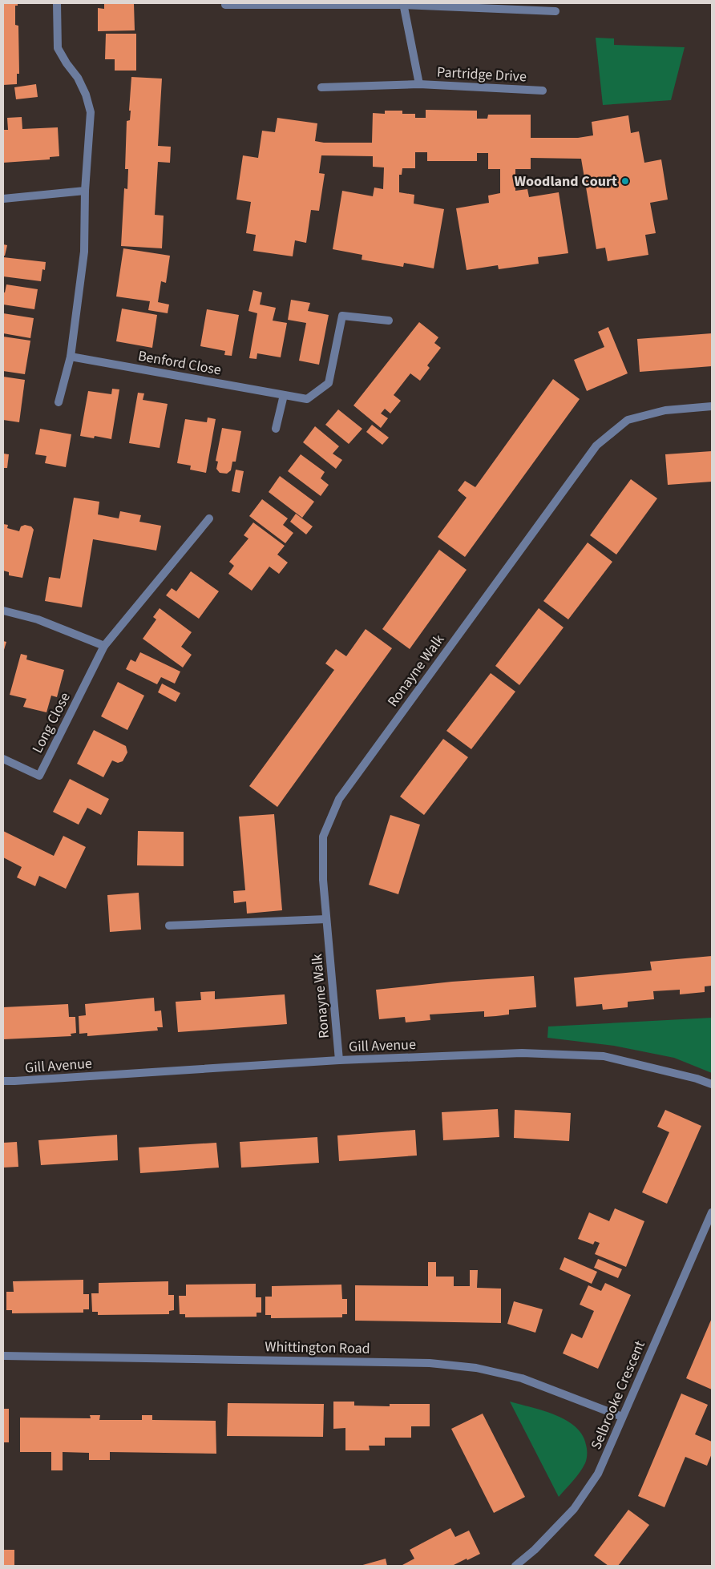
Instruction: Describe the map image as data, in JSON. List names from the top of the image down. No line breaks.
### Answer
{"streets":{"street":["Partridge Drive","Benford Close","Ronayne Walk","Long Close","Gill Avenue","Whittington Road","Selbrooke Crescent"]},"crossings":[["Ronayne Walk","Gill Avenue"],["Whittington Road","Selbrooke Crescent"]],"places":["Woodland Court"]}
